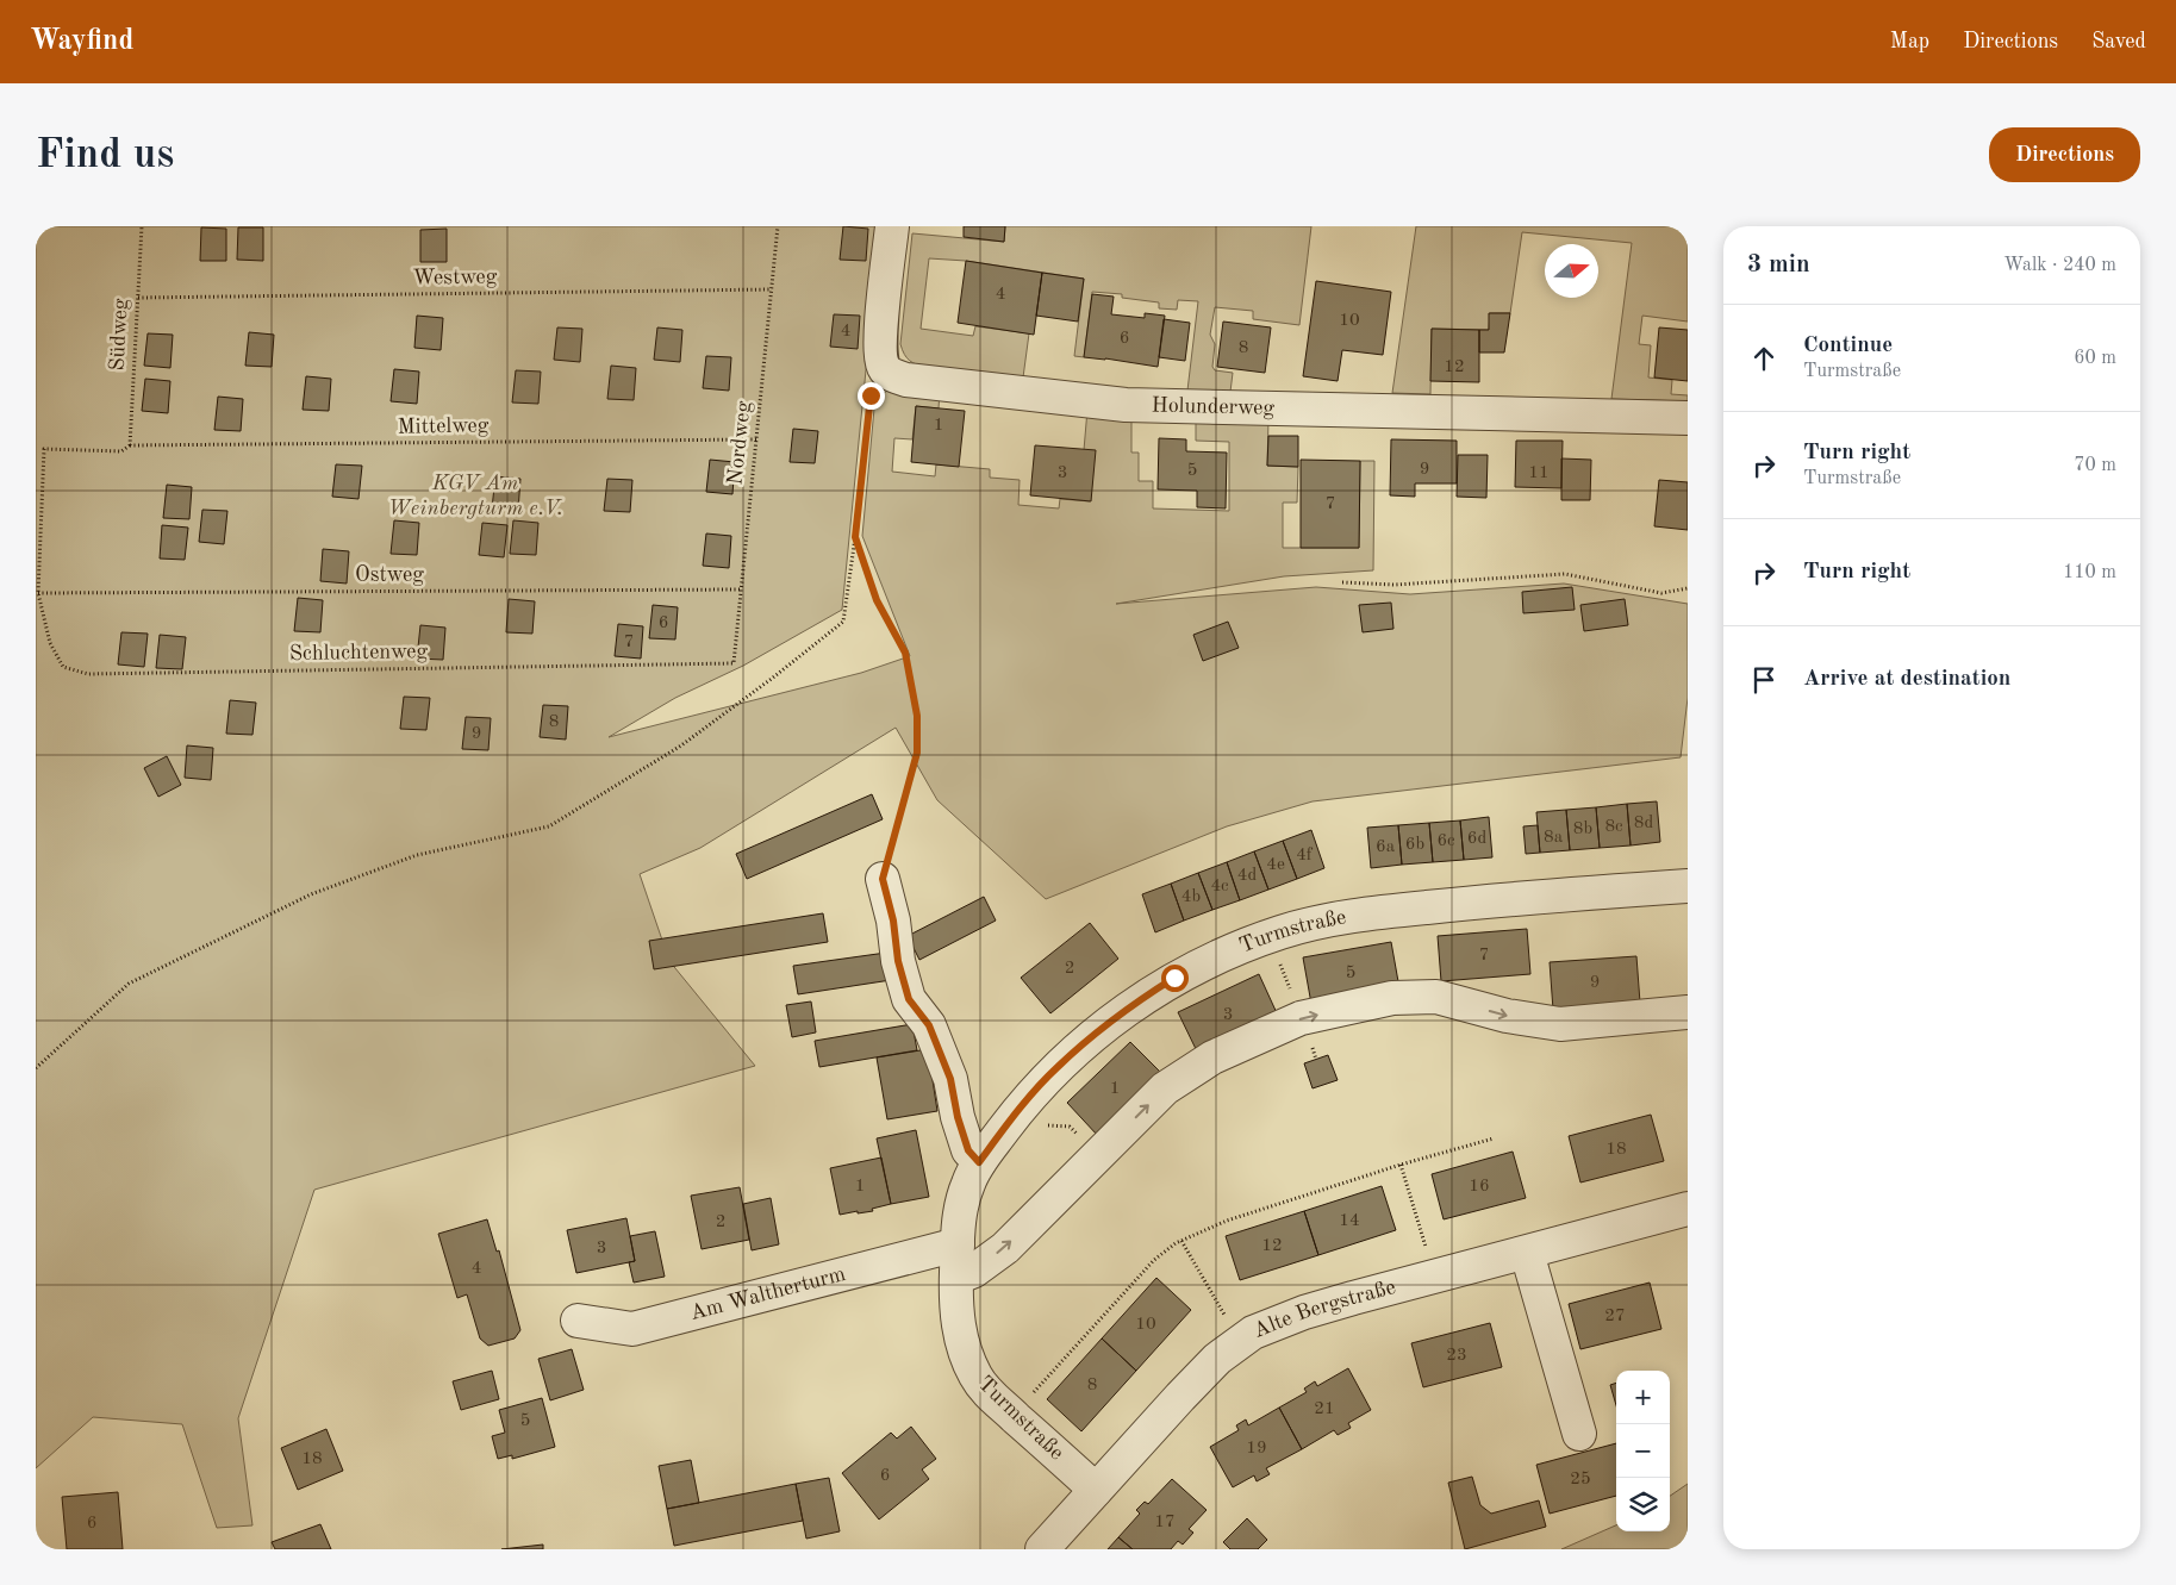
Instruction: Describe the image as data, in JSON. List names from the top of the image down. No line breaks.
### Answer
{"streets":{"street":["Holunderweg","Turmstraße","Am Waltherturm","Alte Bergstraße"],"path":["Westweg","Südweg","Mittelweg","Nordweg","Ostweg","Schluchtenweg"]},"crossings":[["Westweg","Südweg"],["Westweg","Nordweg"],["Südweg","Mittelweg"],["Mittelweg","Nordweg"],["Mittelweg","Ostweg"],["Mittelweg","Schluchtenweg"],["Nordweg","Ostweg"],["Nordweg","Schluchtenweg"],["Ostweg","Schluchtenweg"],["Turmstraße","Am Waltherturm"],["Turmstraße","Alte Bergstraße"]],"parks":["KGV Am Weinbergturm e.V."],"house_numbers":["4","10","4","6","8","12","1","9","5","3","11","7","6","7","8","9","8d","8c","8b","8a","6d","6c","6b","6a","4f","4e","4d","4c","4b","7","2","5","9","3","1","18","1","16","14","2","12","3","4","27","10","23","8","21","5","19","18","6","25","17","6"],"north":"right","page":{"header":"Wayfind","nav":["Map","Directions","Saved"],"buttons":"Directions","title":"Find us","heading":["3 min","Walk · 240 m"],"list":[["Continue","Turmstraße","60 m"],["Turn right","Turmstraße","70 m"],["Turn right","110 m"],"Arrive at destination"],"map_buttons":["+","−"]}}
